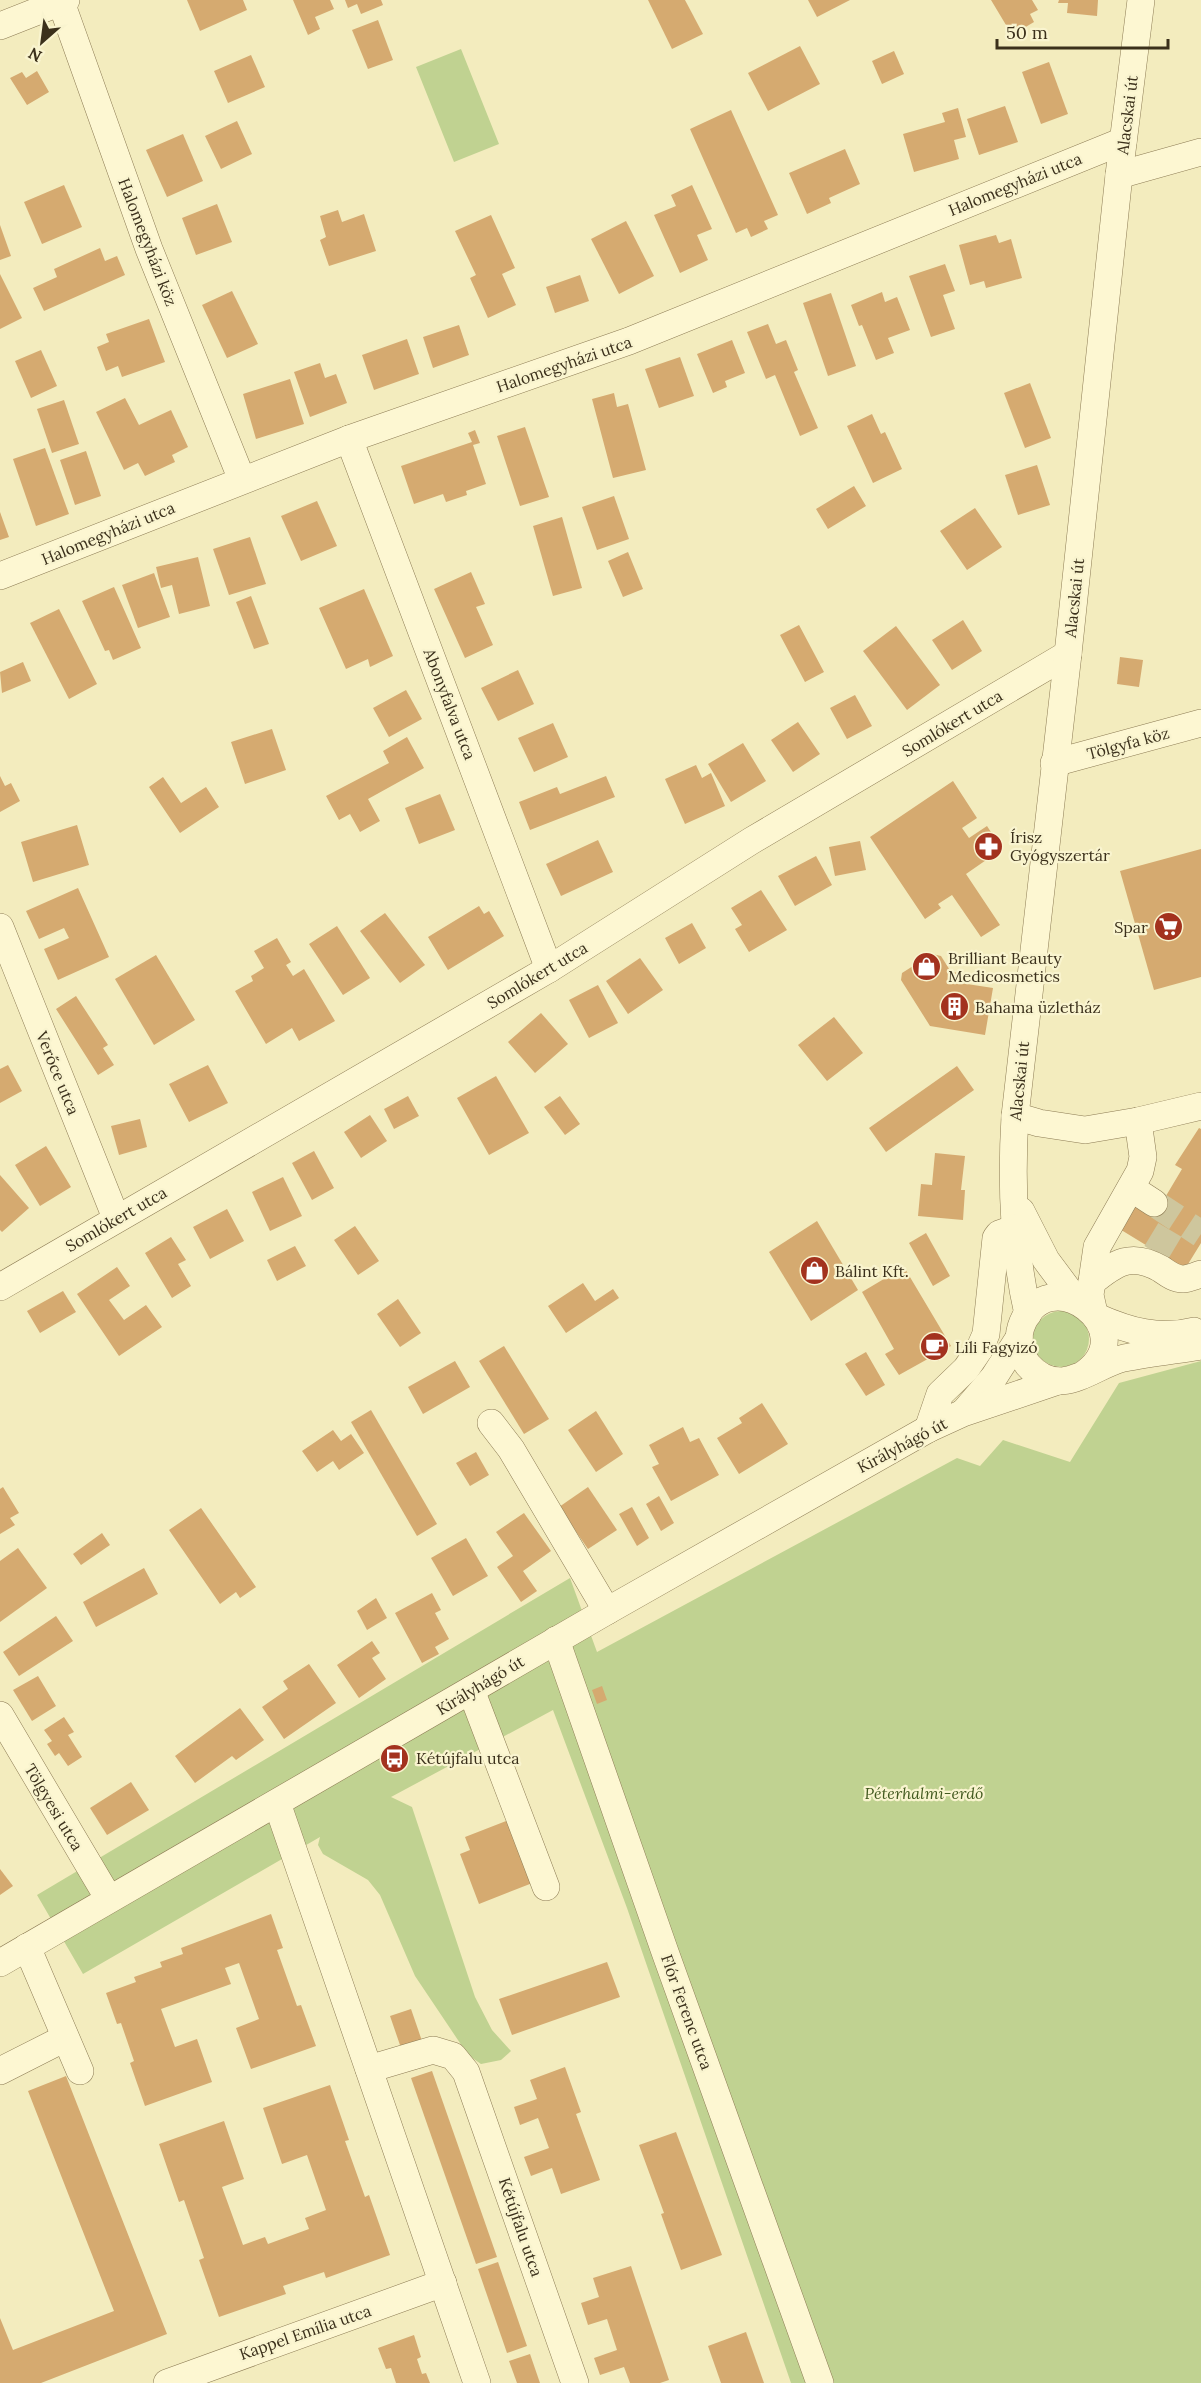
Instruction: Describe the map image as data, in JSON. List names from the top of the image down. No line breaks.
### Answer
{"streets":{"street":["Alacskai út","Halomegyházi utca","Halomegyházi köz","Abonyfalva utca","Somlókert utca","Tölgyfa köz","Verőce utca","Királyhágó út","Tölgyesi utca","Flór Ferenc utca","Kétújfalu utca","Kappel Emília utca"]},"crossings":[["Alacskai út","Halomegyházi utca"],["Alacskai út","Somlókert utca"],["Alacskai út","Tölgyfa köz"],["Alacskai út","Királyhágó út"],["Halomegyházi utca","Halomegyházi köz"],["Halomegyházi utca","Abonyfalva utca"],["Abonyfalva utca","Somlókert utca"],["Somlókert utca","Verőce utca"],["Királyhágó út","Tölgyesi utca"],["Királyhágó út","Flór Ferenc utca"]],"parks":["Péterhalmi-erdő"],"places":{"pharmacy":["Írisz Gyógyszertár"],"supermarket":["Spar"],"shop":["Brilliant Beauty Medicosmetics","Bálint Kft."],"building":["Bahama üzletház"],"cafe":["Lili Fagyizó"],"bus stop":["Kétújfalu utca"]},"scale_bar":"50 m","north":"bottom left"}
